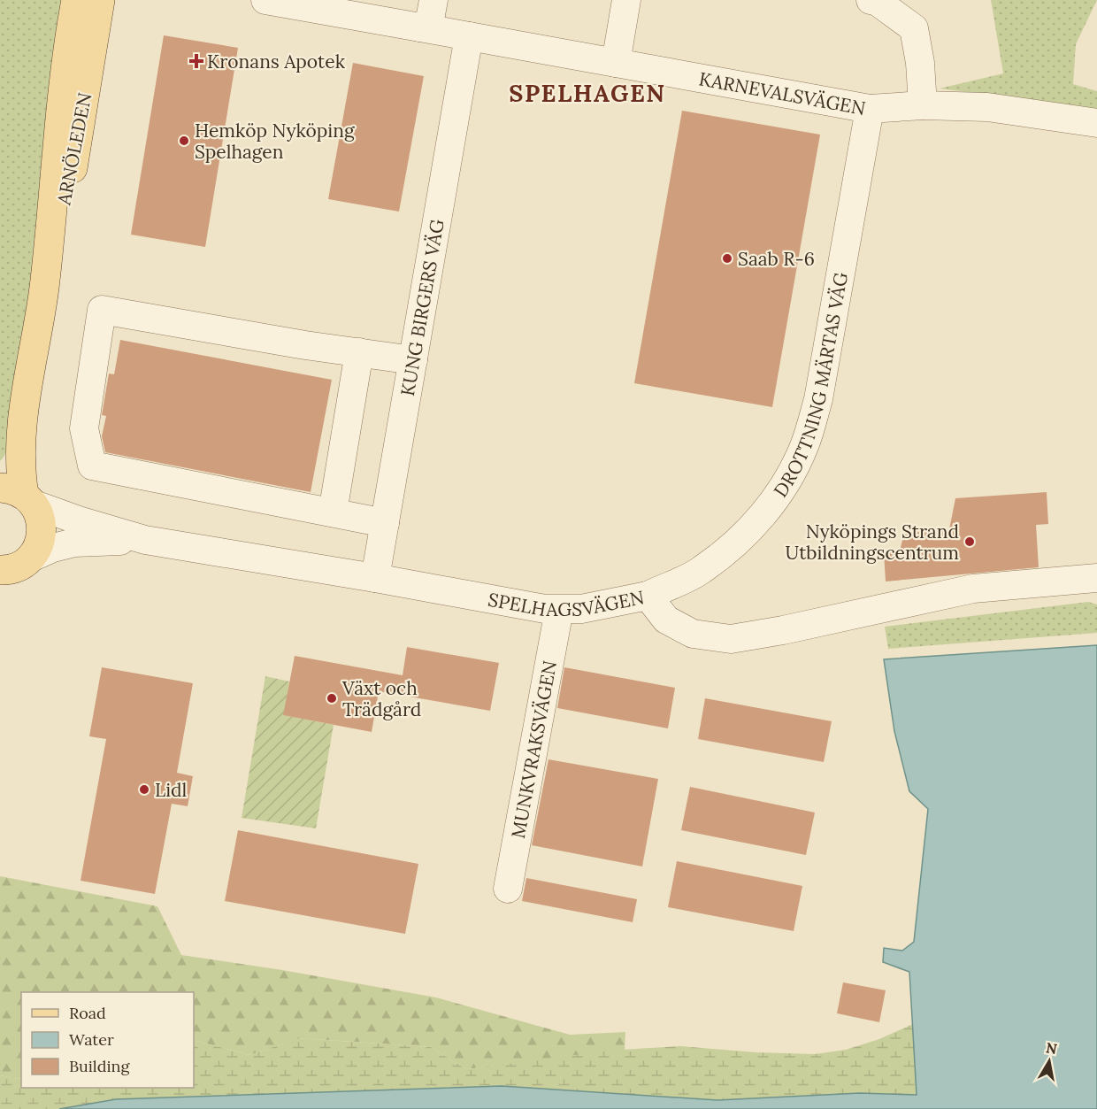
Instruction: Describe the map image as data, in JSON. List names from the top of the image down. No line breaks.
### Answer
{"streets":{"main road":["ARNÖLEDEN"],"street":["KARNEVALSVÄGEN","KUNG BIRGERS VÄG","DROTTNING MÄRTAS VÄG","SPELHAGSVÄGEN","MUNKVRAKSVÄGEN"]},"crossings":[["KARNEVALSVÄGEN","KUNG BIRGERS VÄG"],["KARNEVALSVÄGEN","DROTTNING MÄRTAS VÄG"],["ARNÖLEDEN","SPELHAGSVÄGEN"],["KUNG BIRGERS VÄG","SPELHAGSVÄGEN"],["DROTTNING MÄRTAS VÄG","SPELHAGSVÄGEN"],["SPELHAGSVÄGEN","MUNKVRAKSVÄGEN"]],"districts":["SPELHAGEN"],"places":{"health":["Kronans Apotek"],"other":["Hemköp Nyköping Spelhagen","Saab R-6","Nyköpings Strand Utbildningscentrum","Växt och Trädgård","Lidl"]},"legend":["Road","Water","Building"],"north":"top"}
